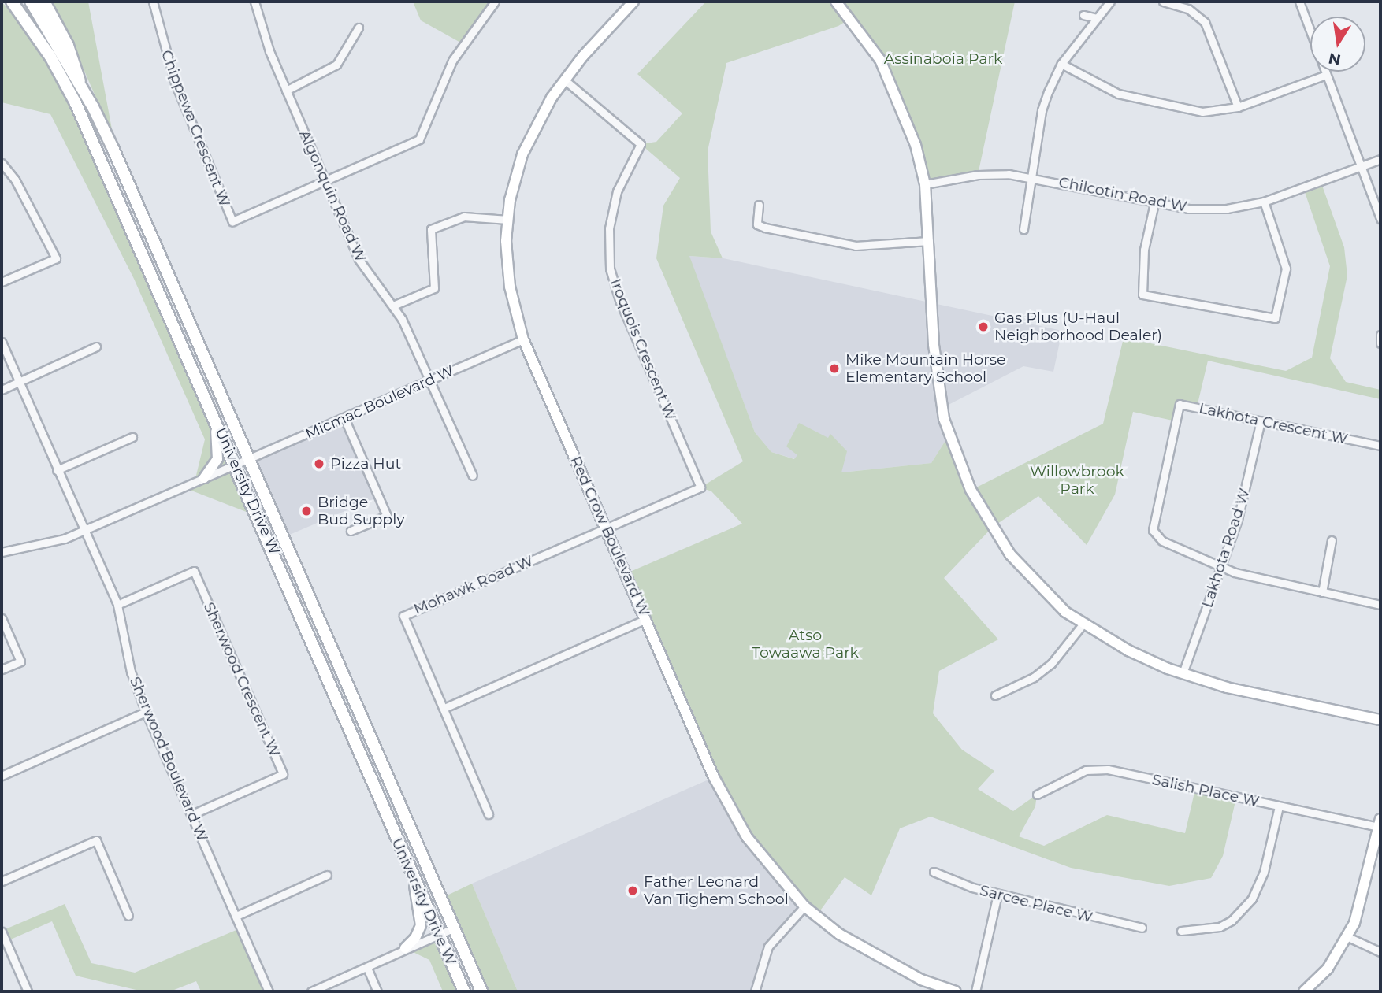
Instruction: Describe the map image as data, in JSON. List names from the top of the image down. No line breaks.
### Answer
{"streets":{"main road":["University Drive W"],"street":["Chippewa Crescent W","Chilcotin Road W","Algonquin Road W","Iroquois Crescent W","Micmac Boulevard W","Lakhota Crescent W","Red Crow Boulevard W","Lakhota Road W","Mohawk Road W","Sherwood Crescent W","Sherwood Boulevard W","Salish Place W","Sarcee Place W"]},"crossings":[["Chippewa Crescent W","Algonquin Road W"],["Algonquin Road W","Micmac Boulevard W"],["Iroquois Crescent W","Red Crow Boulevard W"],["Iroquois Crescent W","Mohawk Road W"],["Micmac Boulevard W","University Drive W"],["Micmac Boulevard W","Red Crow Boulevard W"],["Micmac Boulevard W","Sherwood Boulevard W"],["Lakhota Crescent W","Lakhota Road W"],["Red Crow Boulevard W","Mohawk Road W"],["Sherwood Crescent W","Sherwood Boulevard W"]],"parks":["Assinaboia Park","Willowbrook Park","Atso Towaawa Park"],"places":["Gas Plus (U-Haul Neighborhood Dealer)","Mike Mountain Horse Elementary School","Pizza Hut","Bridge Bud Supply","Father Leonard Van Tighem School"],"north":"bottom"}
